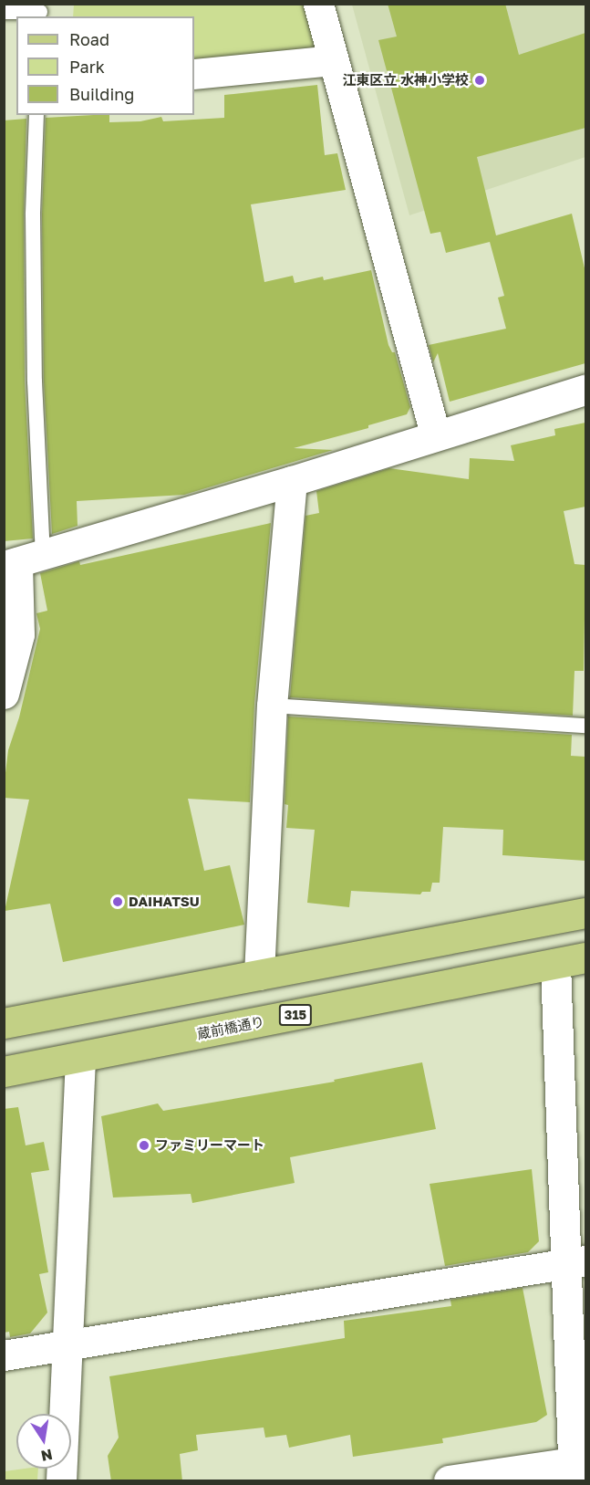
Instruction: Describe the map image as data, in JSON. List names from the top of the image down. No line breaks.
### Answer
{"streets":{"main road":["315","蔵前橋通り"]},"places":["江東区立 水神小学校","DAIHATSU","ファミリーマート"],"legend":["Road","Park","Building"],"north":"bottom"}
